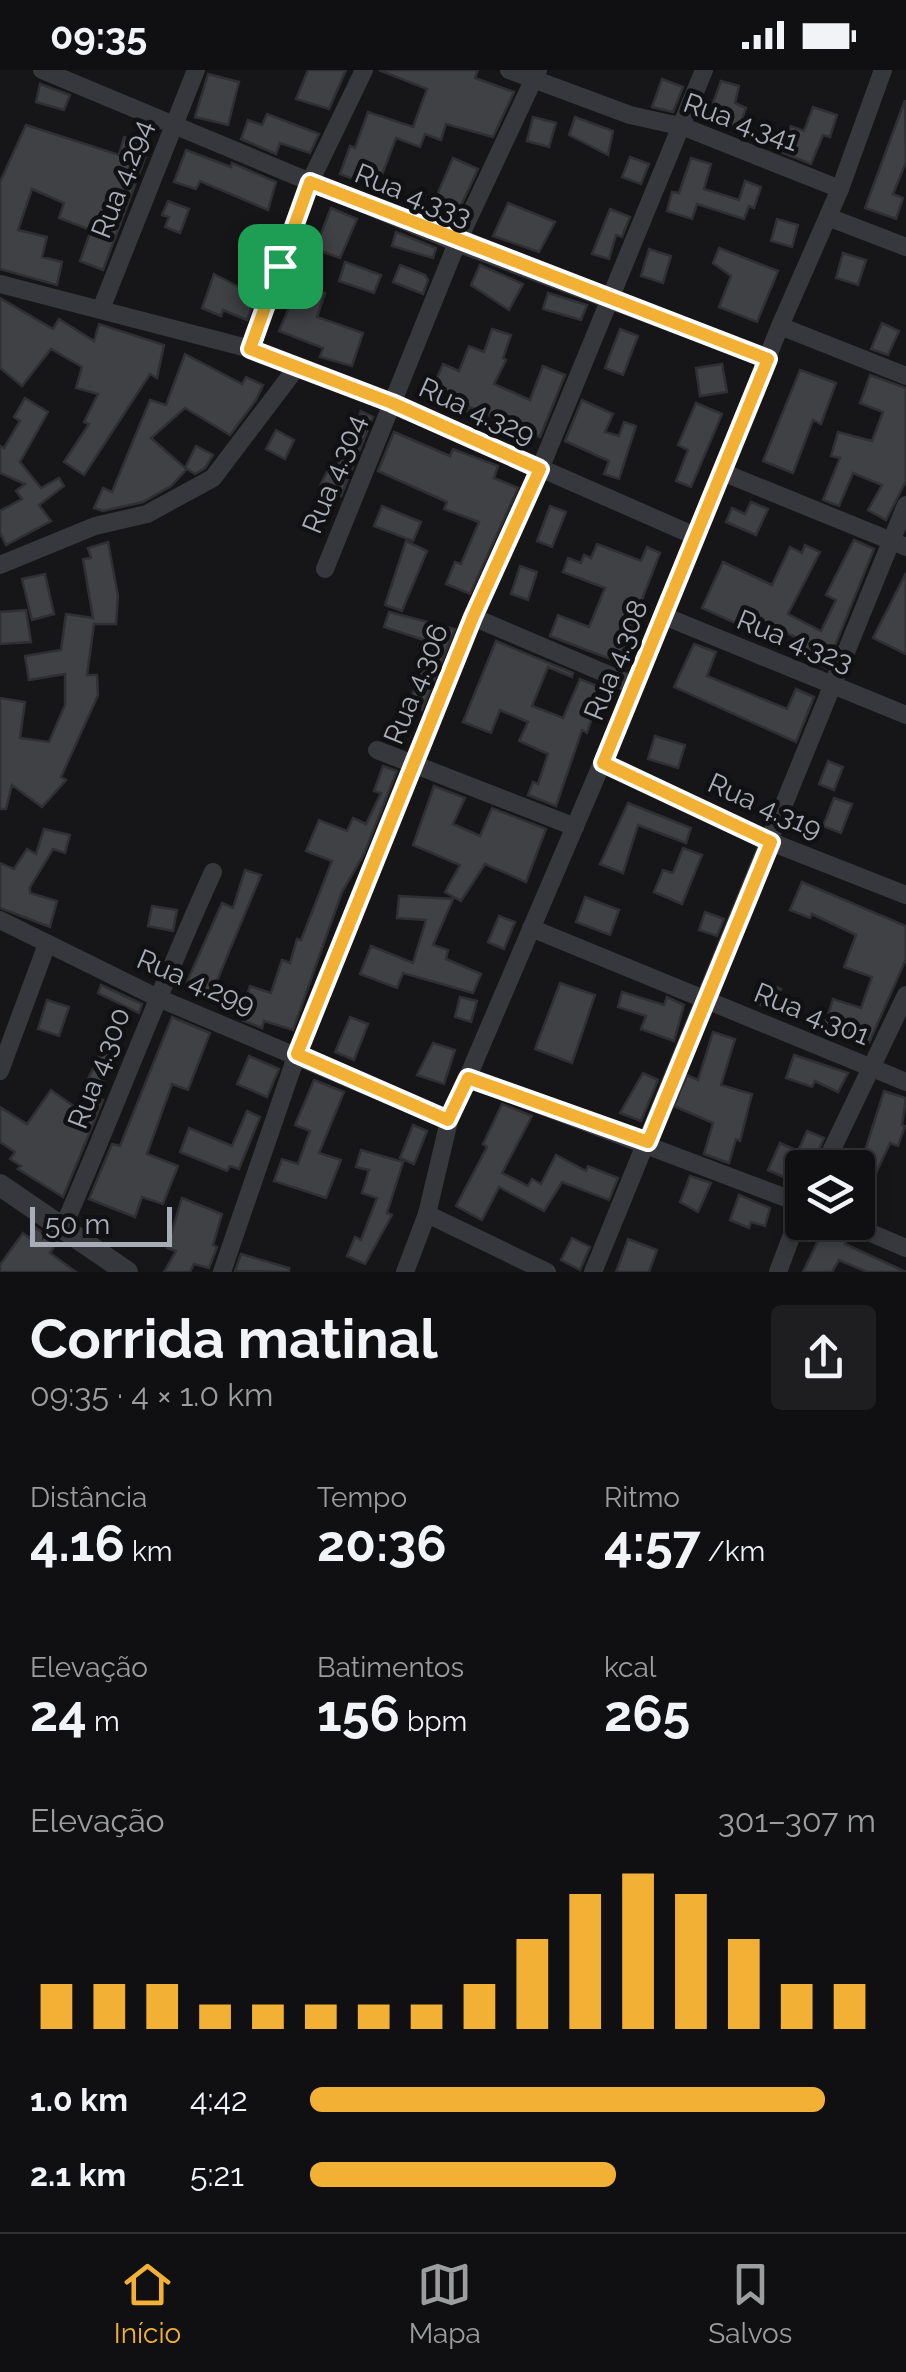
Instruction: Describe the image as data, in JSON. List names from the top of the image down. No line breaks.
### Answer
{"streets":{"street":["Rua 4.341","Rua 4.294","Rua 4.333","Rua 4.329","Rua 4.304","Rua 4.323","Rua 4.308","Rua 4.306","Rua 4.319","Rua 4.299","Rua 4.301","Rua 4.300"]},"crossings":[["Rua 4.341","Rua 4.304"],["Rua 4.341","Rua 4.308"],["Rua 4.341","Rua 4.306"],["Rua 4.294","Rua 4.333"],["Rua 4.294","Rua 4.329"],["Rua 4.333","Rua 4.304"],["Rua 4.333","Rua 4.308"],["Rua 4.333","Rua 4.306"],["Rua 4.329","Rua 4.304"],["Rua 4.329","Rua 4.308"],["Rua 4.329","Rua 4.306"],["Rua 4.323","Rua 4.308"],["Rua 4.308","Rua 4.319"],["Rua 4.308","Rua 4.299"],["Rua 4.308","Rua 4.301"],["Rua 4.306","Rua 4.299"],["Rua 4.299","Rua 4.300"]],"scale_bar":"50 m","page":{"status":"09:35","scale":"50 m","heading":["Corrida matinal","09:35 · 4 × 1.0 km"],"stats":[["Distância","4.16 km"],["Tempo","20:36"],["Ritmo","4:57 /km"],["Elevação","24 m"],["Batimentos","156 bpm"],["kcal","265"]],"chart":["Elevação","301–307 m"],"list":[{"name":"1.0 km","note":"4:42"},{"name":"2.1 km","note":"5:21"}],"tabs":["Início","Mapa","Salvos"]}}
